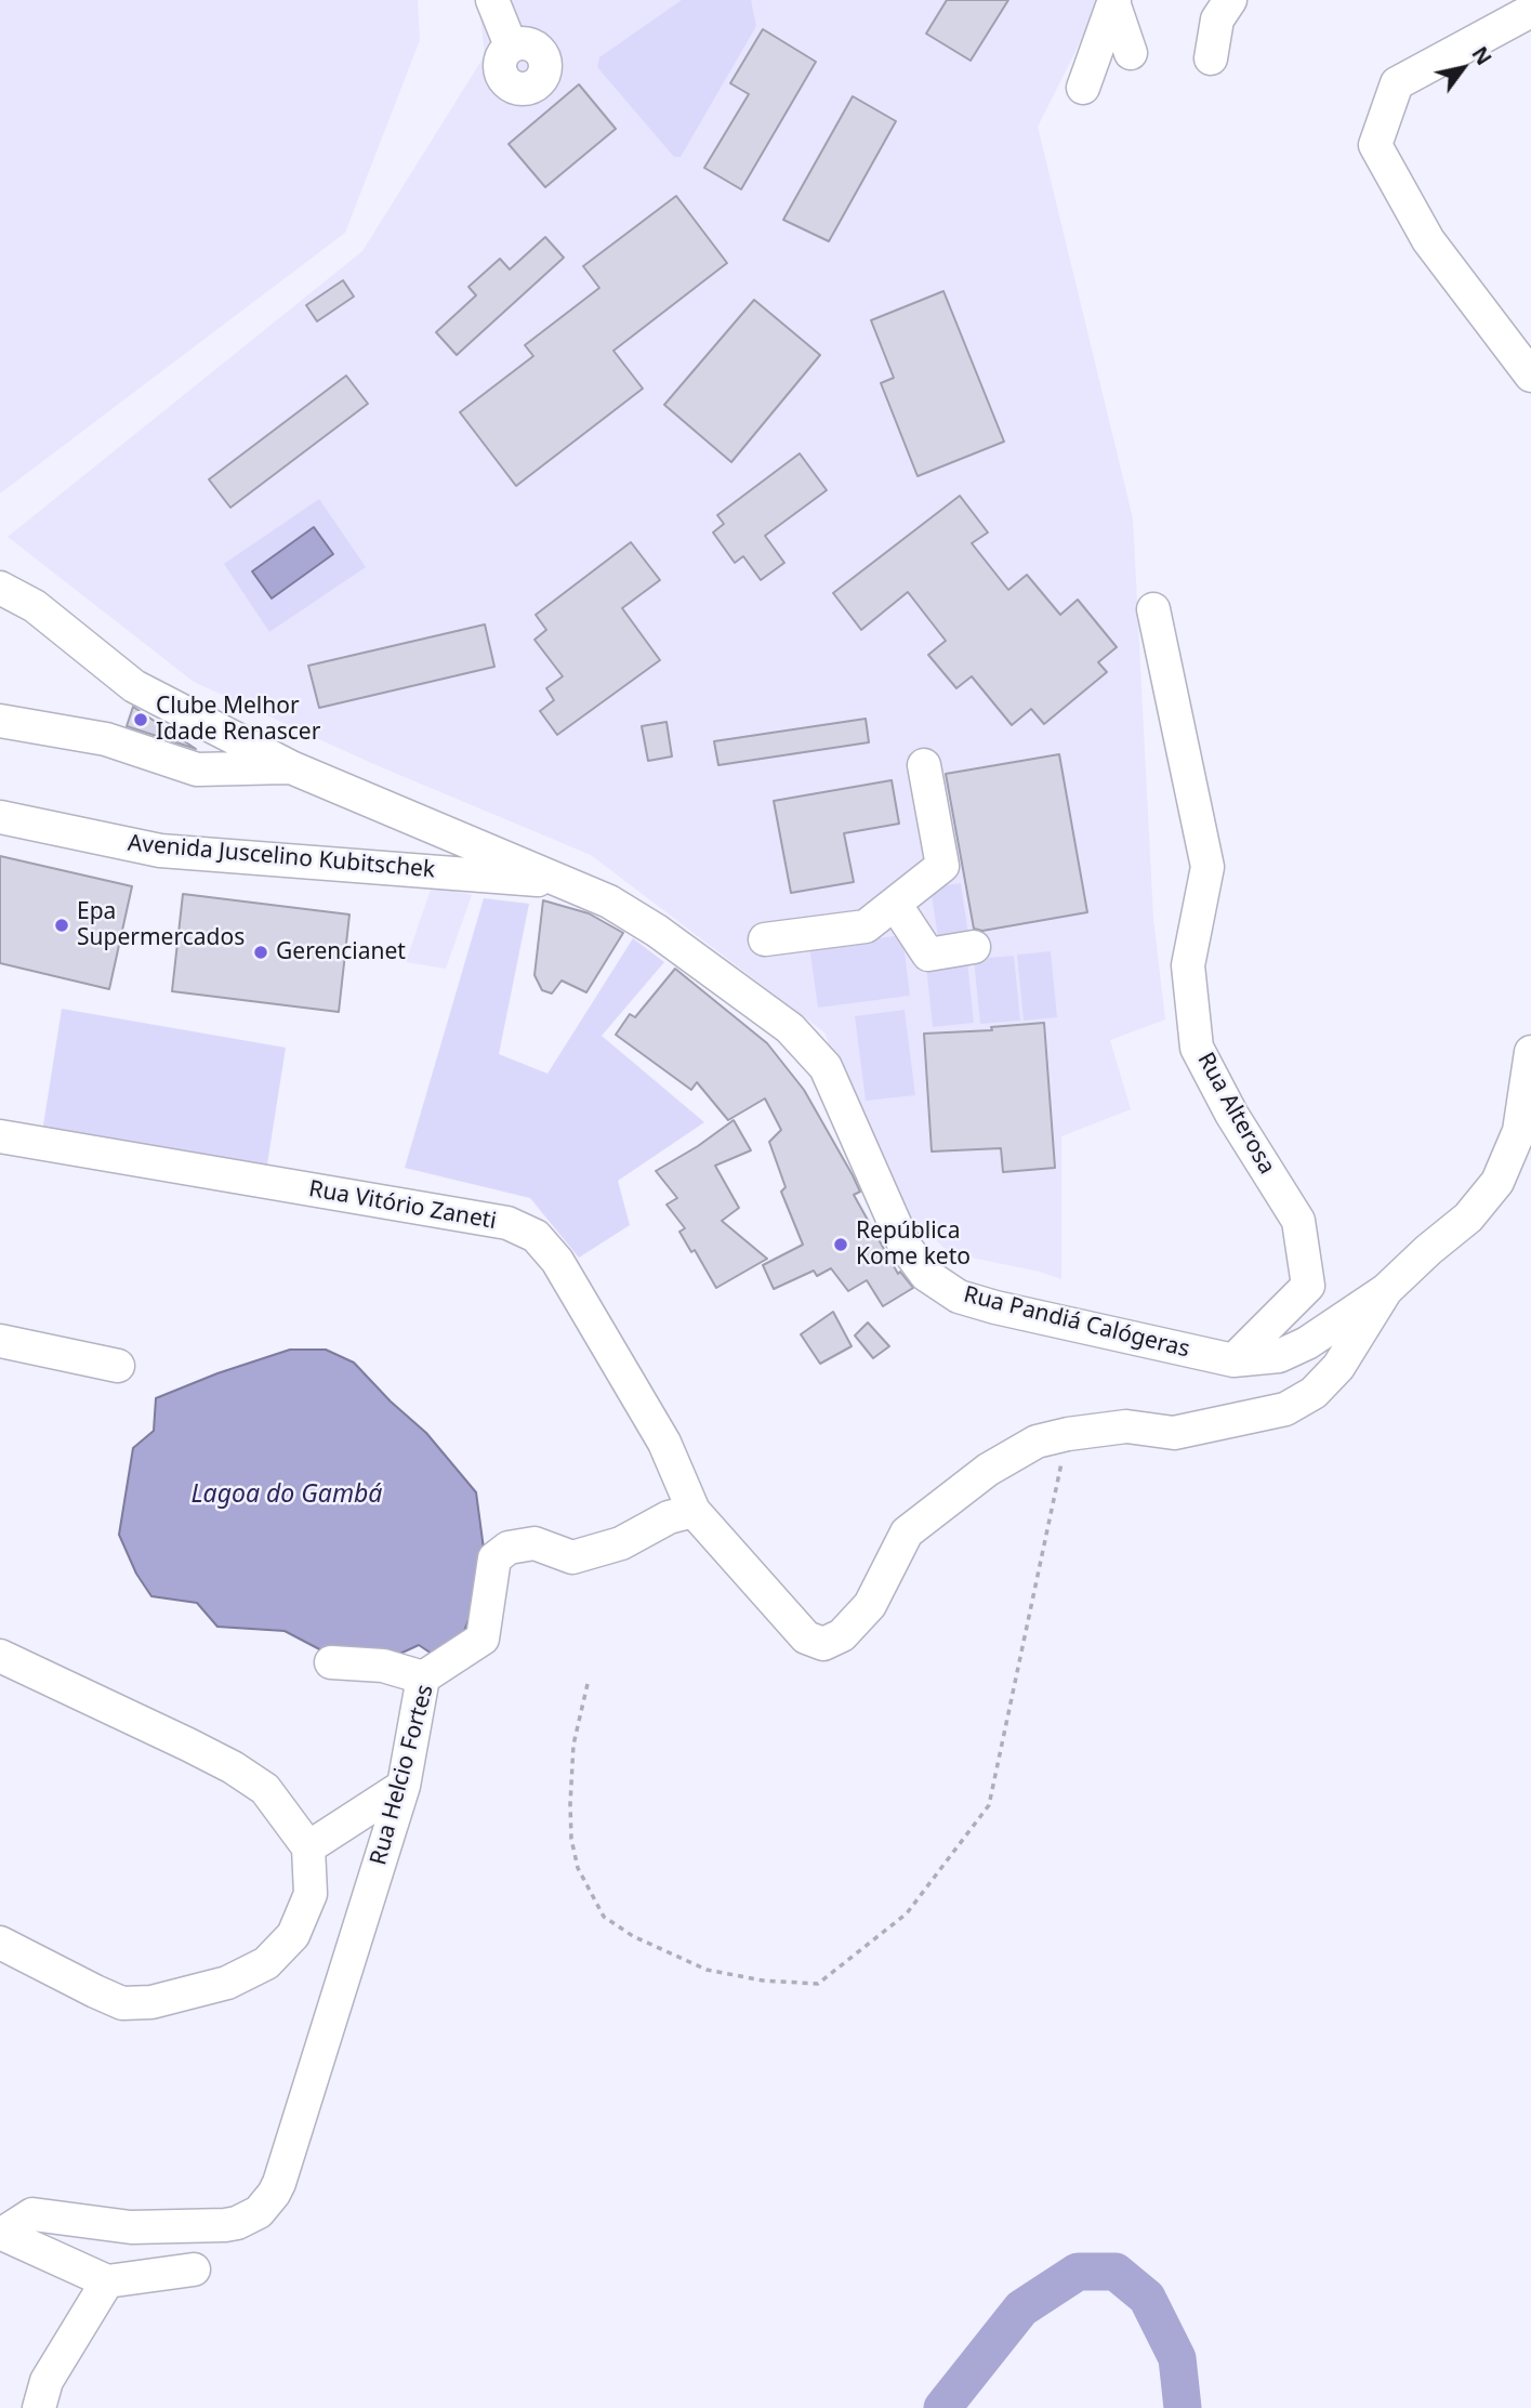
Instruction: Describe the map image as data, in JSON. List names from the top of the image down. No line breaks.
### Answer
{"streets":{"street":["Avenida Juscelino Kubitschek","Rua Alterosa","Rua Vitório Zaneti","Rua Pandiá Calógeras","Rua Helcio Fortes"]},"crossings":[["Avenida Juscelino Kubitschek","Rua Pandiá Calógeras"],["Rua Alterosa","Rua Pandiá Calógeras"],["Rua Vitório Zaneti","Rua Helcio Fortes"]],"water":["Lagoa do Gambá"],"places":["Clube Melhor Idade Renascer","Epa Supermercados","Gerencianet","República Kome keto"],"north":"top right"}
